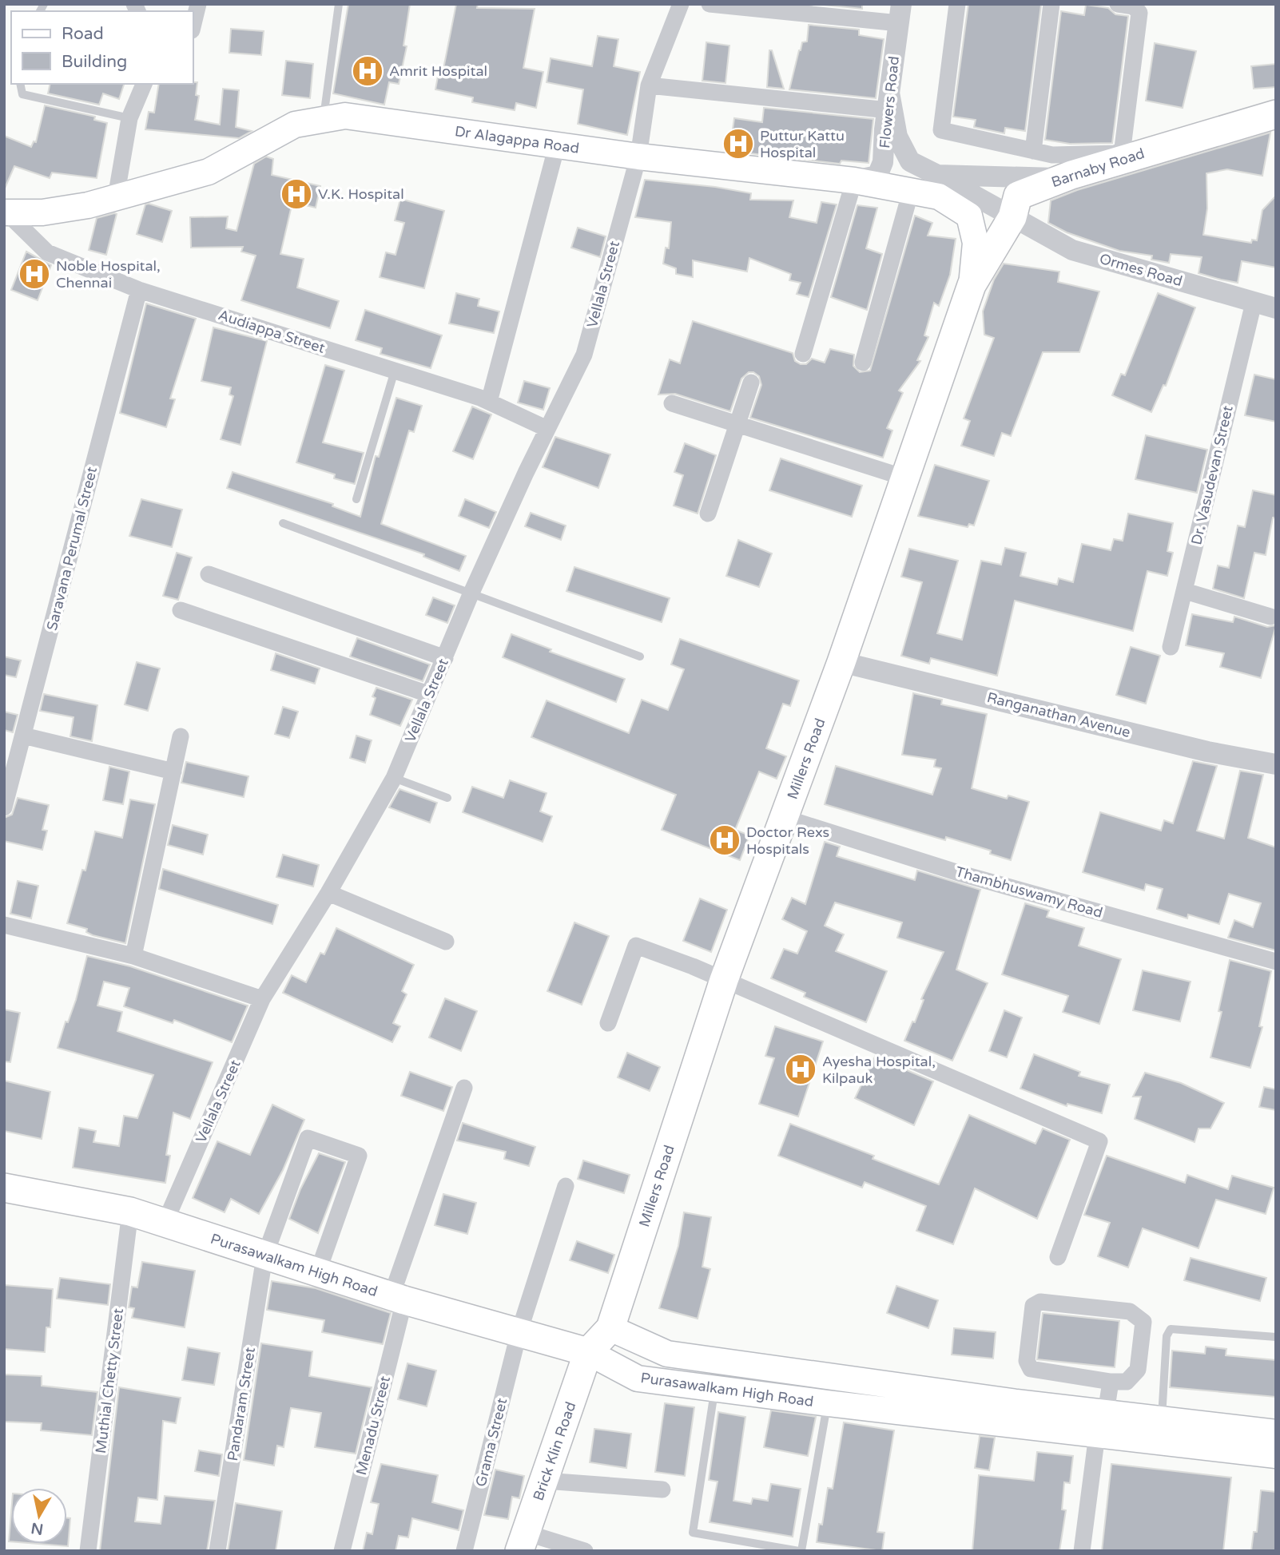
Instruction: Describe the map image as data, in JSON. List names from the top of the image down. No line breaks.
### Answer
{"streets":{"main road":["Dr Alagappa Road","Barnaby Road","Millers Road","Purasawalkam High Road","Brick Klin Road"],"street":["Flowers Road","Ormes Road","Vellala Street","Audiappa Street","Dr. Vasudevan Street","Saravana Perumal Street","Ranganathan Avenue","Thambhuswamy Road","Muthial Chetty Street","Pandaram Street","Menadu Street","Grama Street"]},"crossings":[["Flowers Road","Dr Alagappa Road"],["Flowers Road","Ormes Road"],["Dr Alagappa Road","Barnaby Road"],["Dr Alagappa Road","Vellala Street"],["Dr Alagappa Road","Audiappa Street"],["Dr Alagappa Road","Millers Road"],["Barnaby Road","Ormes Road"],["Barnaby Road","Millers Road"],["Ormes Road","Dr. Vasudevan Street"],["Vellala Street","Audiappa Street"],["Vellala Street","Purasawalkam High Road"],["Audiappa Street","Saravana Perumal Street"],["Ranganathan Avenue","Millers Road"],["Millers Road","Thambhuswamy Road"],["Millers Road","Purasawalkam High Road"],["Millers Road","Brick Klin Road"],["Purasawalkam High Road","Muthial Chetty Street"],["Purasawalkam High Road","Pandaram Street"],["Purasawalkam High Road","Menadu Street"],["Purasawalkam High Road","Grama Street"],["Purasawalkam High Road","Brick Klin Road"]],"places":{"hospital":["Amrit Hospital","Puttur Kattu Hospital","V.K. Hospital","Noble Hospital, Chennai","Doctor Rexs Hospitals","Ayesha Hospital, Kilpauk"]},"legend":["Road","Building"],"north":"bottom"}
